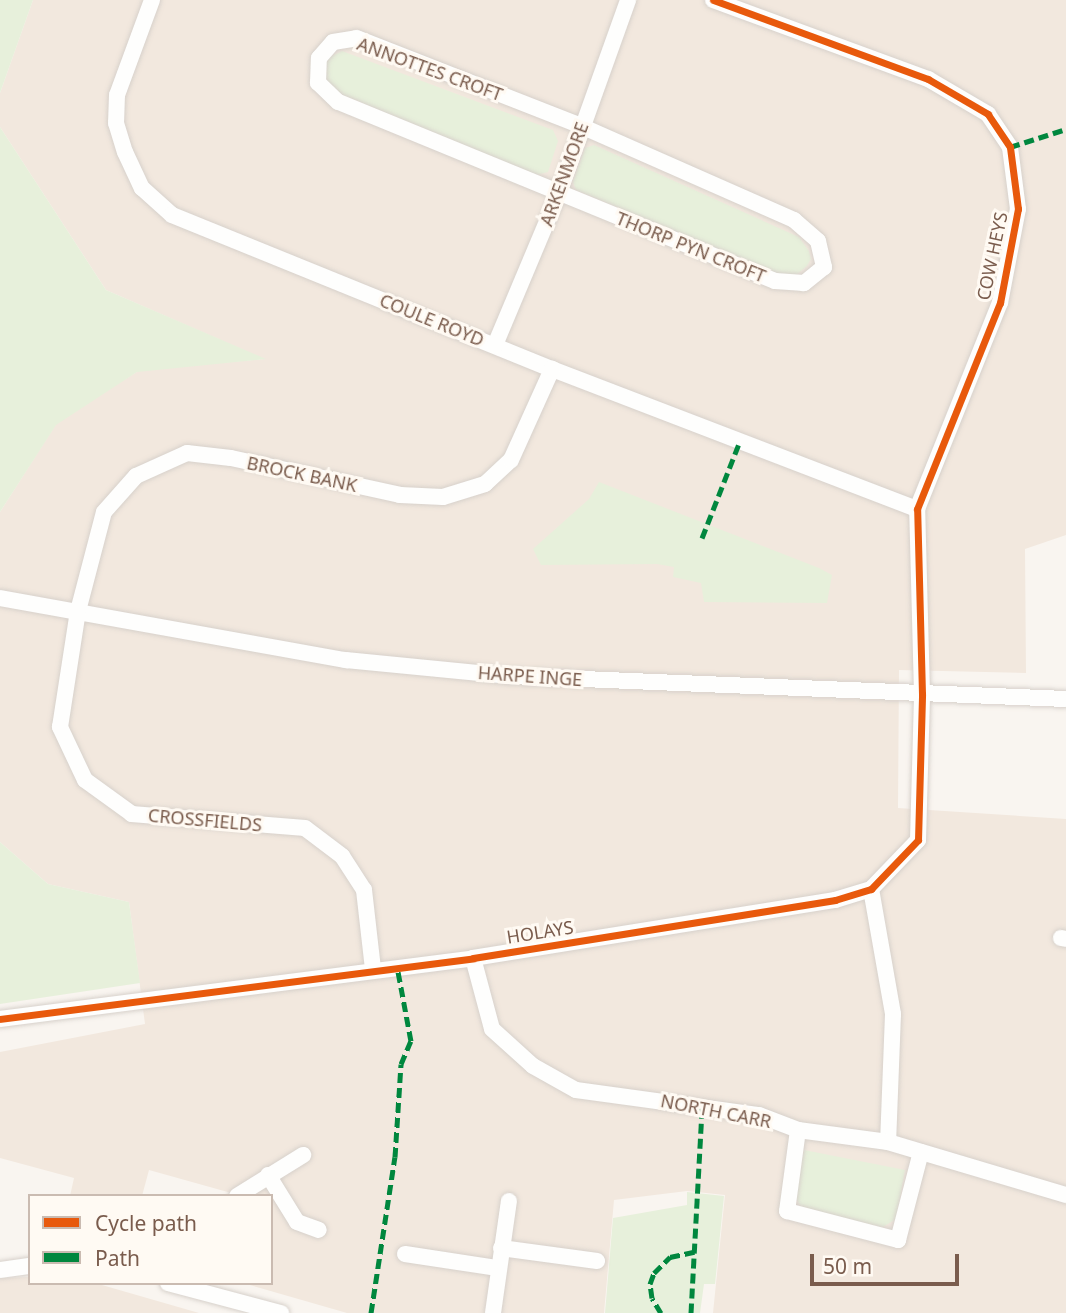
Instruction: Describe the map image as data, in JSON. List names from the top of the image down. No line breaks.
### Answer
{"streets":{"street":["ANNOTTES CROFT","ARKENMORE","THORP PYN CROFT","COW HEYS","COULE ROYD","BROCK BANK","HARPE INGE","CROSSFIELDS","HOLAYS","NORTH CARR"]},"crossings":[["ANNOTTES CROFT","ARKENMORE"],["ANNOTTES CROFT","THORP PYN CROFT"],["ARKENMORE","THORP PYN CROFT"],["ARKENMORE","COULE ROYD"],["COW HEYS","COULE ROYD"],["COW HEYS","HARPE INGE"],["COW HEYS","HOLAYS"],["COULE ROYD","BROCK BANK"],["BROCK BANK","HARPE INGE"],["BROCK BANK","CROSSFIELDS"],["HARPE INGE","CROSSFIELDS"],["HARPE INGE","HOLAYS"],["CROSSFIELDS","HOLAYS"],["HOLAYS","NORTH CARR"]],"legend":["Cycle path","Path"],"scale_bar":"50 m"}
